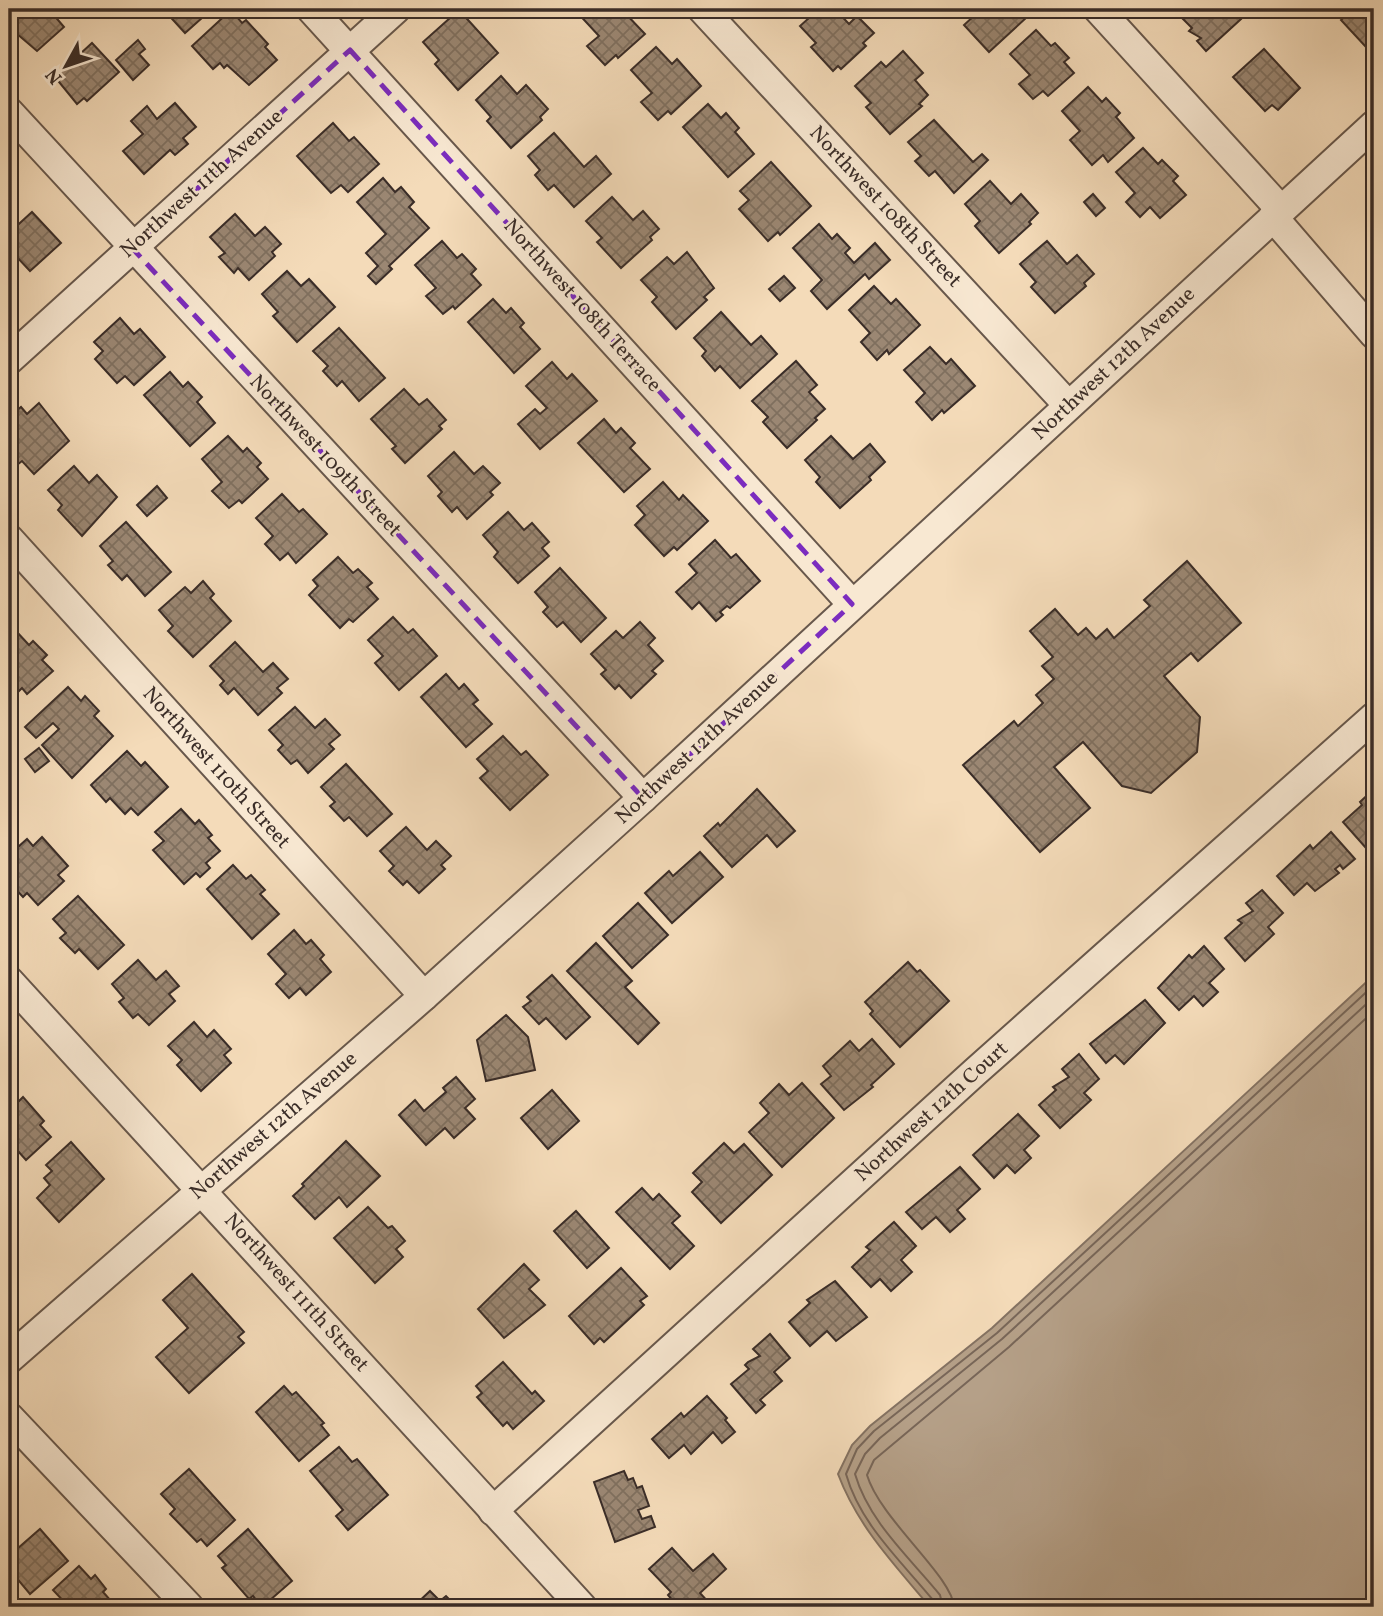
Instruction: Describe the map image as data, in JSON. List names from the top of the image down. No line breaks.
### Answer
{"streets":{"street":["Northwest 11th Avenue","Northwest 108th Street","Northwest 108th Terrace","Northwest 12th Avenue","Northwest 109th Street","Northwest 110th Street","Northwest 12th Court","Northwest 111th Street"]},"crossings":[["Northwest 11th Avenue","Northwest 108th Terrace"],["Northwest 11th Avenue","Northwest 109th Street"],["Northwest 108th Street","Northwest 12th Avenue"],["Northwest 108th Terrace","Northwest 12th Avenue"],["Northwest 12th Avenue","Northwest 109th Street"],["Northwest 12th Avenue","Northwest 110th Street"],["Northwest 12th Avenue","Northwest 111th Street"],["Northwest 12th Court","Northwest 111th Street"]],"north":"bottom left"}
